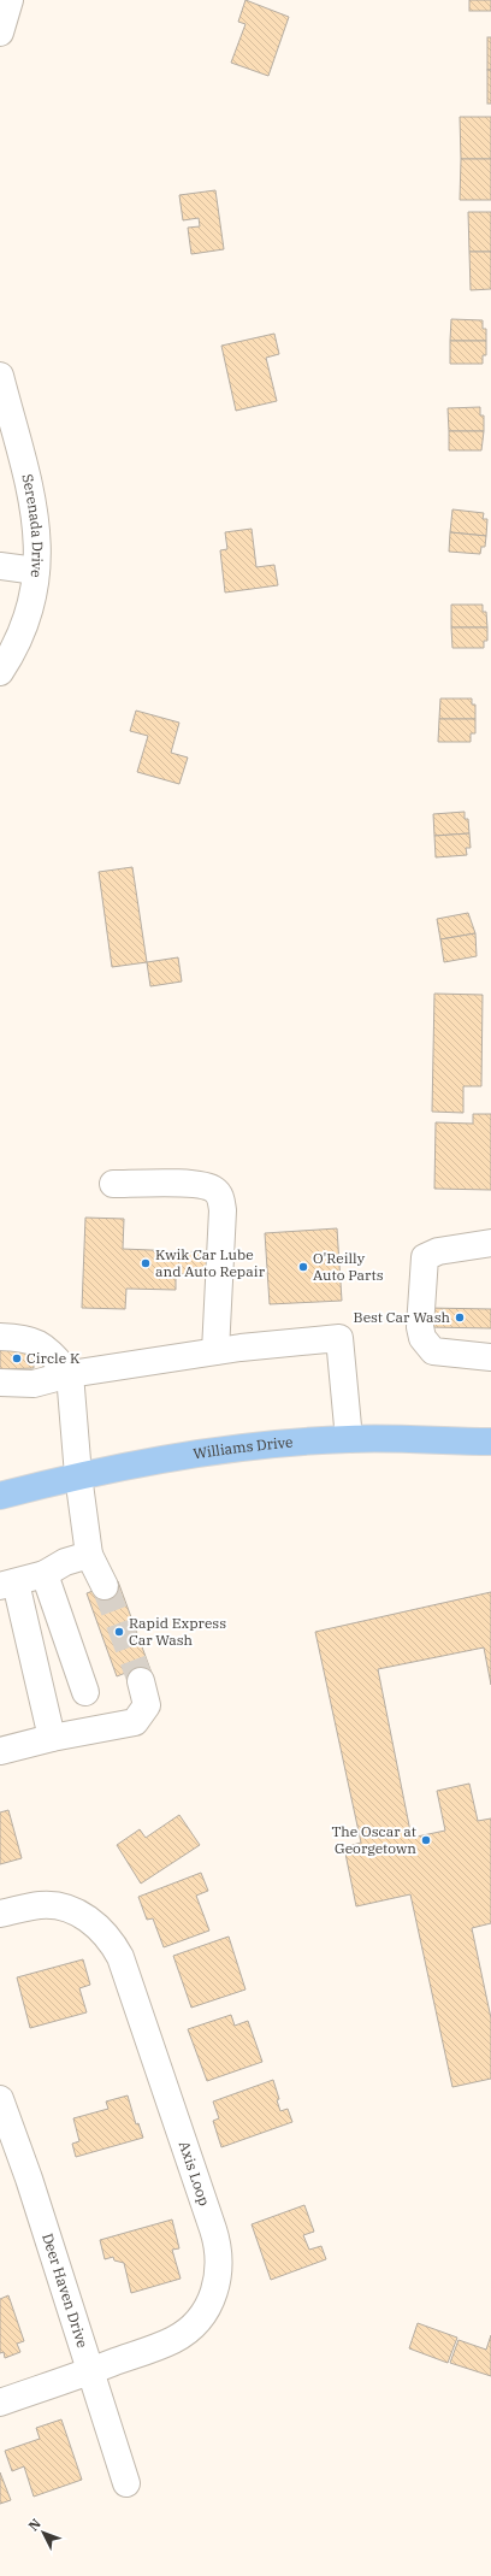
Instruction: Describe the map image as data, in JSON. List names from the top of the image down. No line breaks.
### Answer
{"streets":{"main road":["Williams Drive"],"street":["Serenada Drive","Axis Loop","Deer Haven Drive"]},"crossings":[["Axis Loop","Deer Haven Drive"]],"places":["Kwik Car Lube and Auto Repair","O'Reilly Auto Parts","Best Car Wash","Circle K","Rapid Express Car Wash","The Oscar at Georgetown"],"north":"top left"}
